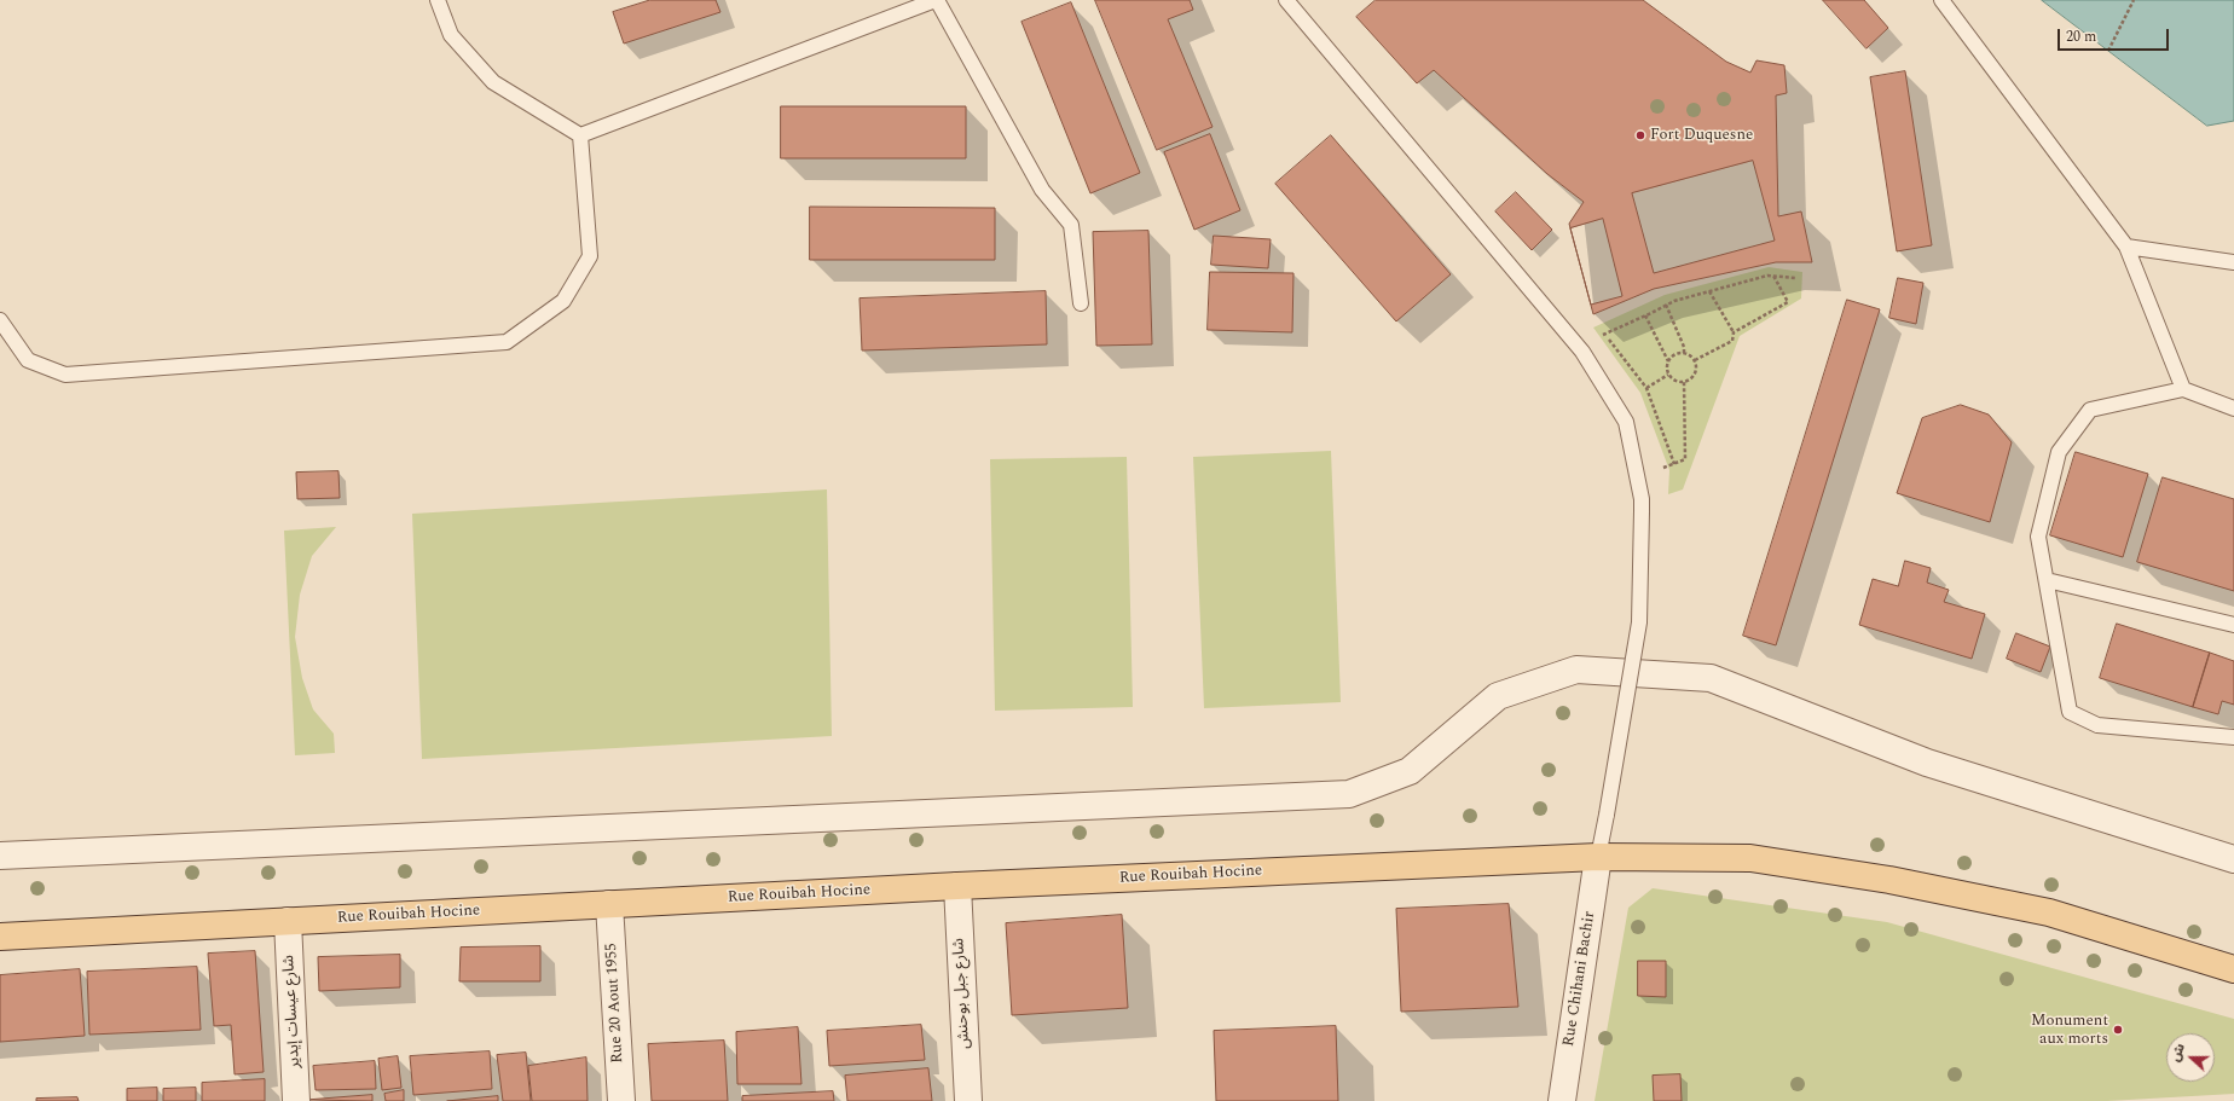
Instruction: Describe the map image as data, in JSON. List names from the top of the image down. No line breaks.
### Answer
{"streets":{"main road":["Rue Rouibah Hocine"],"street":["Rue Chihani Bachir","شارع جبل بوحنش","Rue 20 Aout 1955","شارع عيسات إيدير"]},"crossings":[["Rue Rouibah Hocine","Rue Chihani Bachir"],["Rue Rouibah Hocine","شارع جبل بوحنش"],["Rue Rouibah Hocine","Rue 20 Aout 1955"],["Rue Rouibah Hocine","شارع عيسات إيدير"]],"places":["Fort Duquesne","Monument aux morts"],"scale_bar":"20 m","north":"left"}
